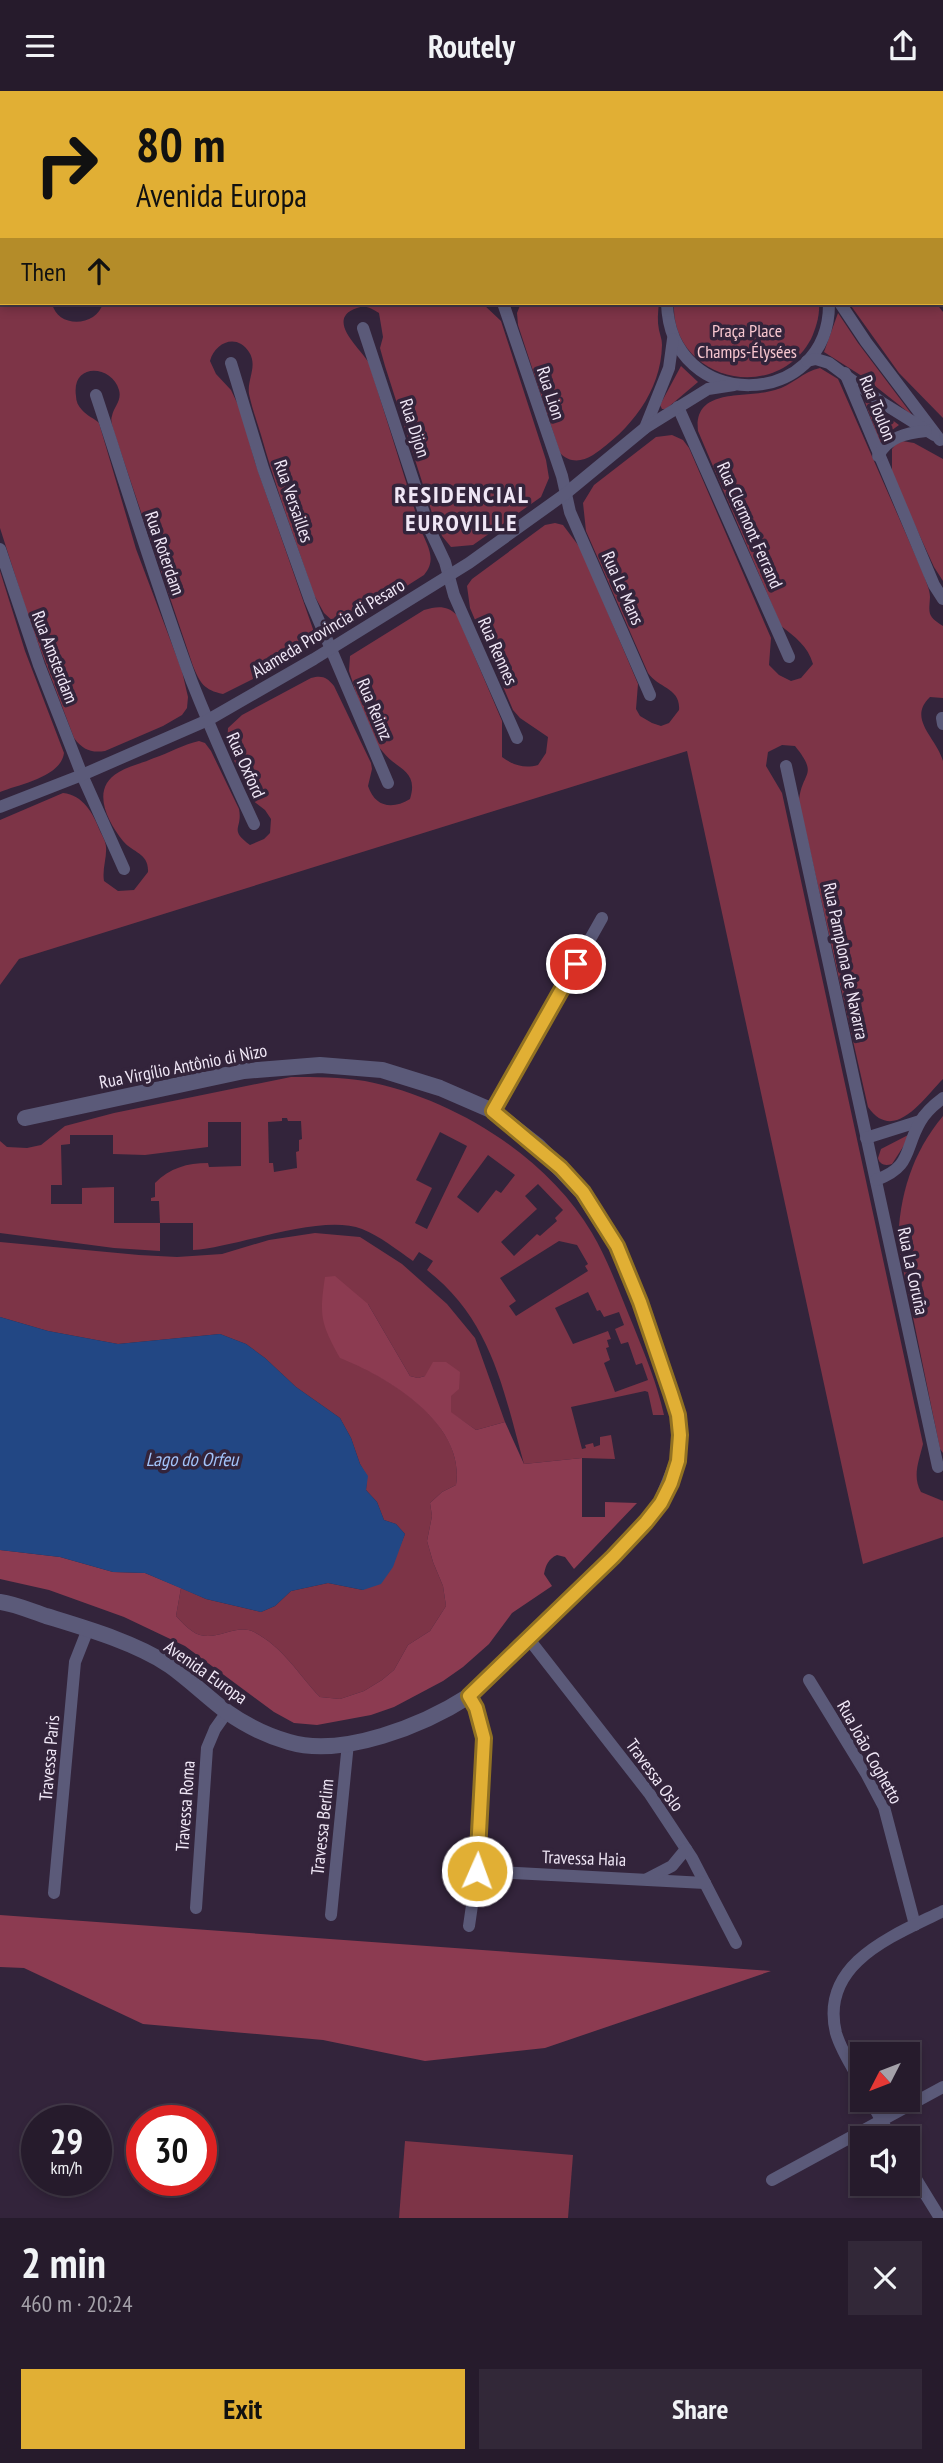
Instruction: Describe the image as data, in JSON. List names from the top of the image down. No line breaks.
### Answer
{"streets":{"street":["Rua Lion","Rua Toulon","Rua Dijon","Rua Versailles","Rua Clermont Ferrand","Rua Roterdam","Rua Le Mans","Alameda Provincia di Pesaro","Rua Rennes","Rua Amsterdam","Rua Reimz","Rua Oxford","Rua Pamplona de Navarra","Rua Virgílio Antônio di Nizo","Rua La Coruña","Avenida Europa","Rua João Coghetto","Travessa Paris","Travessa Oslo","Travessa Roma","Travessa Berlim","Travessa Haia"]},"crossings":[["Rua Lion","Rua Le Mans"],["Rua Lion","Alameda Provincia di Pesaro"],["Rua Dijon","Alameda Provincia di Pesaro"],["Rua Dijon","Rua Rennes"],["Rua Versailles","Alameda Provincia di Pesaro"],["Rua Versailles","Rua Reimz"],["Rua Clermont Ferrand","Alameda Provincia di Pesaro"],["Rua Roterdam","Alameda Provincia di Pesaro"],["Rua Roterdam","Rua Oxford"],["Rua Le Mans","Alameda Provincia di Pesaro"],["Alameda Provincia di Pesaro","Rua Rennes"],["Alameda Provincia di Pesaro","Rua Amsterdam"],["Alameda Provincia di Pesaro","Rua Reimz"],["Alameda Provincia di Pesaro","Rua Oxford"],["Rua Pamplona de Navarra","Rua La Coruña"],["Rua Virgílio Antônio di Nizo","Avenida Europa"],["Rua Virgílio Antônio di Nizo","Travessa Oslo"],["Avenida Europa","Travessa Paris"],["Avenida Europa","Travessa Oslo"],["Avenida Europa","Travessa Roma"],["Avenida Europa","Travessa Berlim"],["Travessa Oslo","Travessa Haia"]],"districts":["RESIDENCIAL EUROVILLE"],"water":["Lago do Orfeu"],"parks":["Praça Place Champs-Élysées"],"north":"bottom left","page":{"header":"Routely","turn":["80 m","Avenida Europa"],"then":"Then","speed":"29 km/h","limit":"30","heading":["2 min","460 m · 20:24"],"buttons":["Exit","Share"]}}
